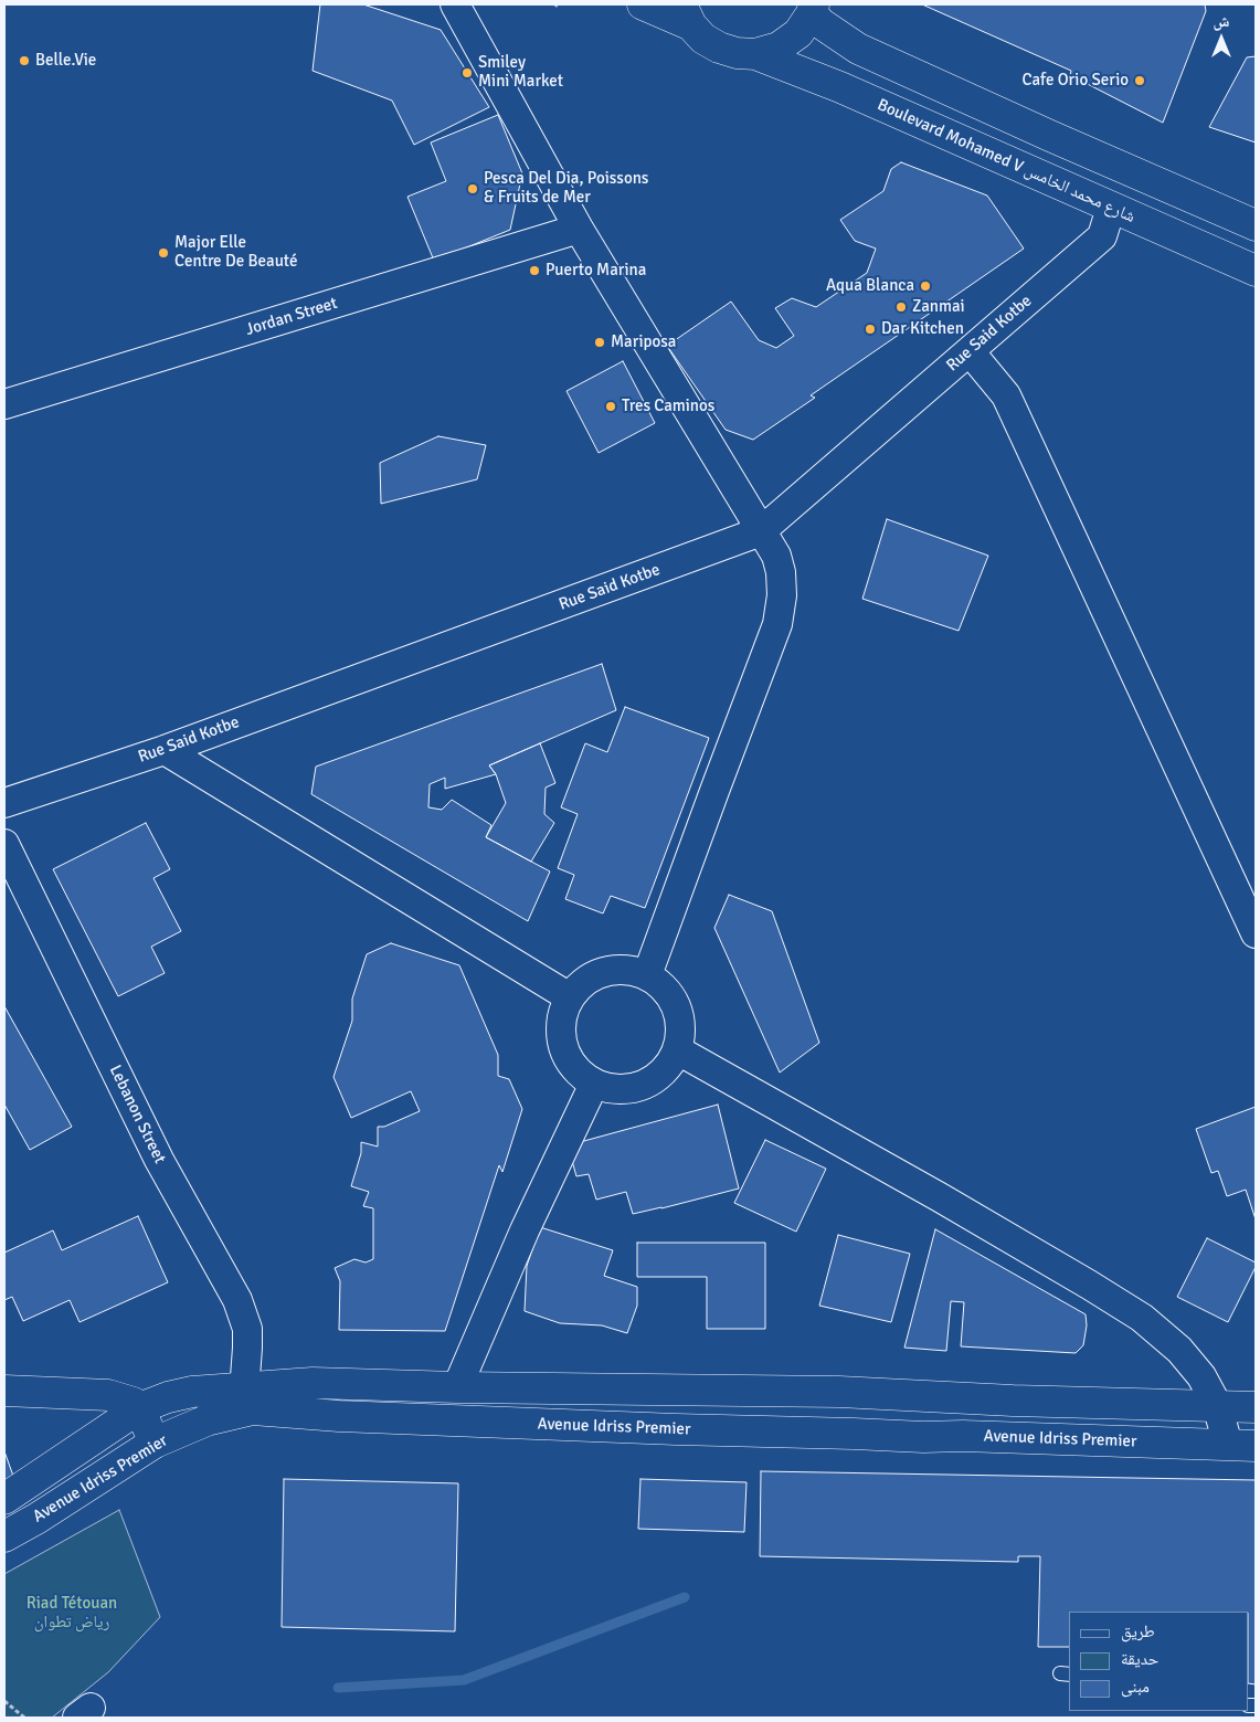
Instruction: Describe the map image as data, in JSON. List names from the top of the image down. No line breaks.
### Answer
{"streets":{"main road":["Boulevard Mohamed V شارع محمد الخامس","Avenue Idriss Premier"],"street":["Jordan Street","Rue Said Kotbe","Lebanon Street"]},"crossings":[["Boulevard Mohamed V شارع محمد الخامس","Rue Said Kotbe"],["Lebanon Street","Avenue Idriss Premier"]],"parks":["Riad Tétouan رياض تطوان"],"places":["Belle.Vie","Smiley Mini Market","Cafe Orio Serio","Pesca Del Dia, Poissons & Fruits de Mer","Major Elle Centre De Beauté","Puerto Marina","Aqua Blanca","Zanmai","Dar Kitchen","Mariposa","Tres Caminos"],"legend":["طريق","حديقة","مبنى"],"north":"top"}
